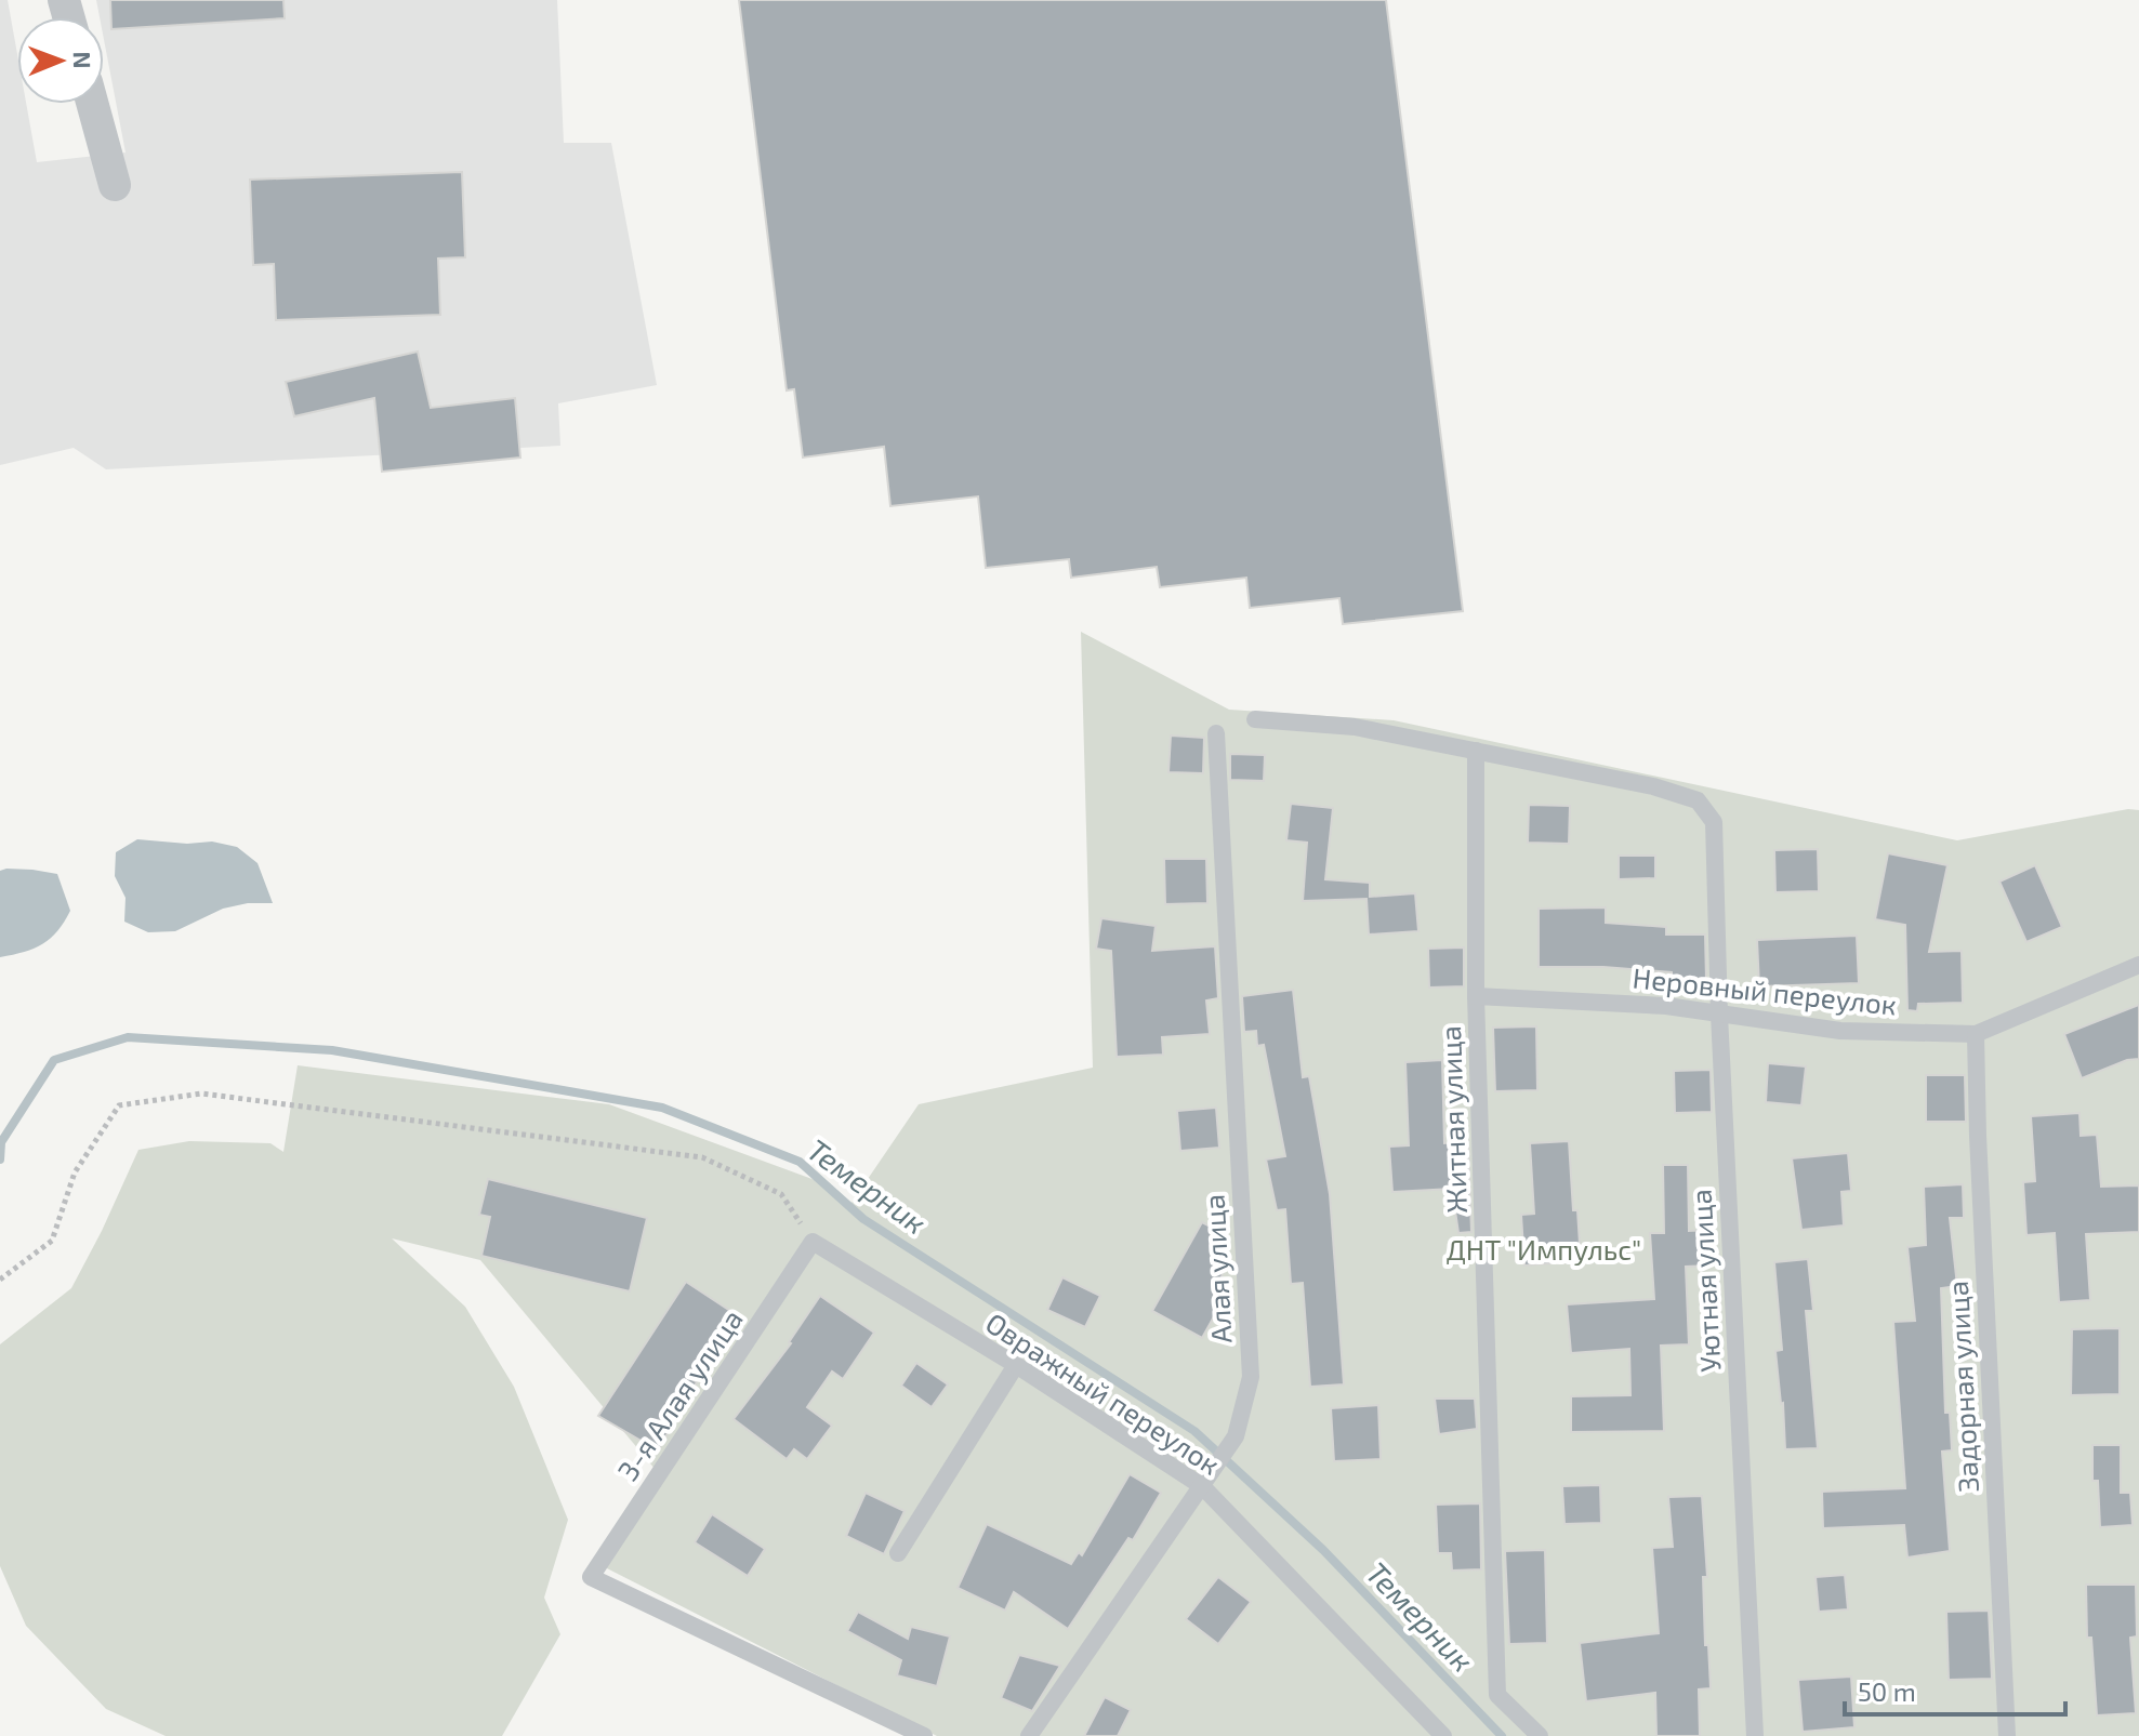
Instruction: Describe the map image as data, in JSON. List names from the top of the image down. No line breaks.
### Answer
{"streets":{"lane":["Неровный переулок","Житная улица","Алая улица","Уютная улица","Задорная улица","Овражный переулок","3-я Алая улица"]},"crossings":[["Неровный переулок","Житная улица"],["Неровный переулок","Уютная улица"],["Неровный переулок","Задорная улица"],["Житная улица","Уютная улица"],["Алая улица","Овражный переулок"],["Овражный переулок","3-я Алая улица"]],"water":["Темерник"],"parks":["ДНТ \"Импульс\""],"scale_bar":"50 m","north":"right"}
